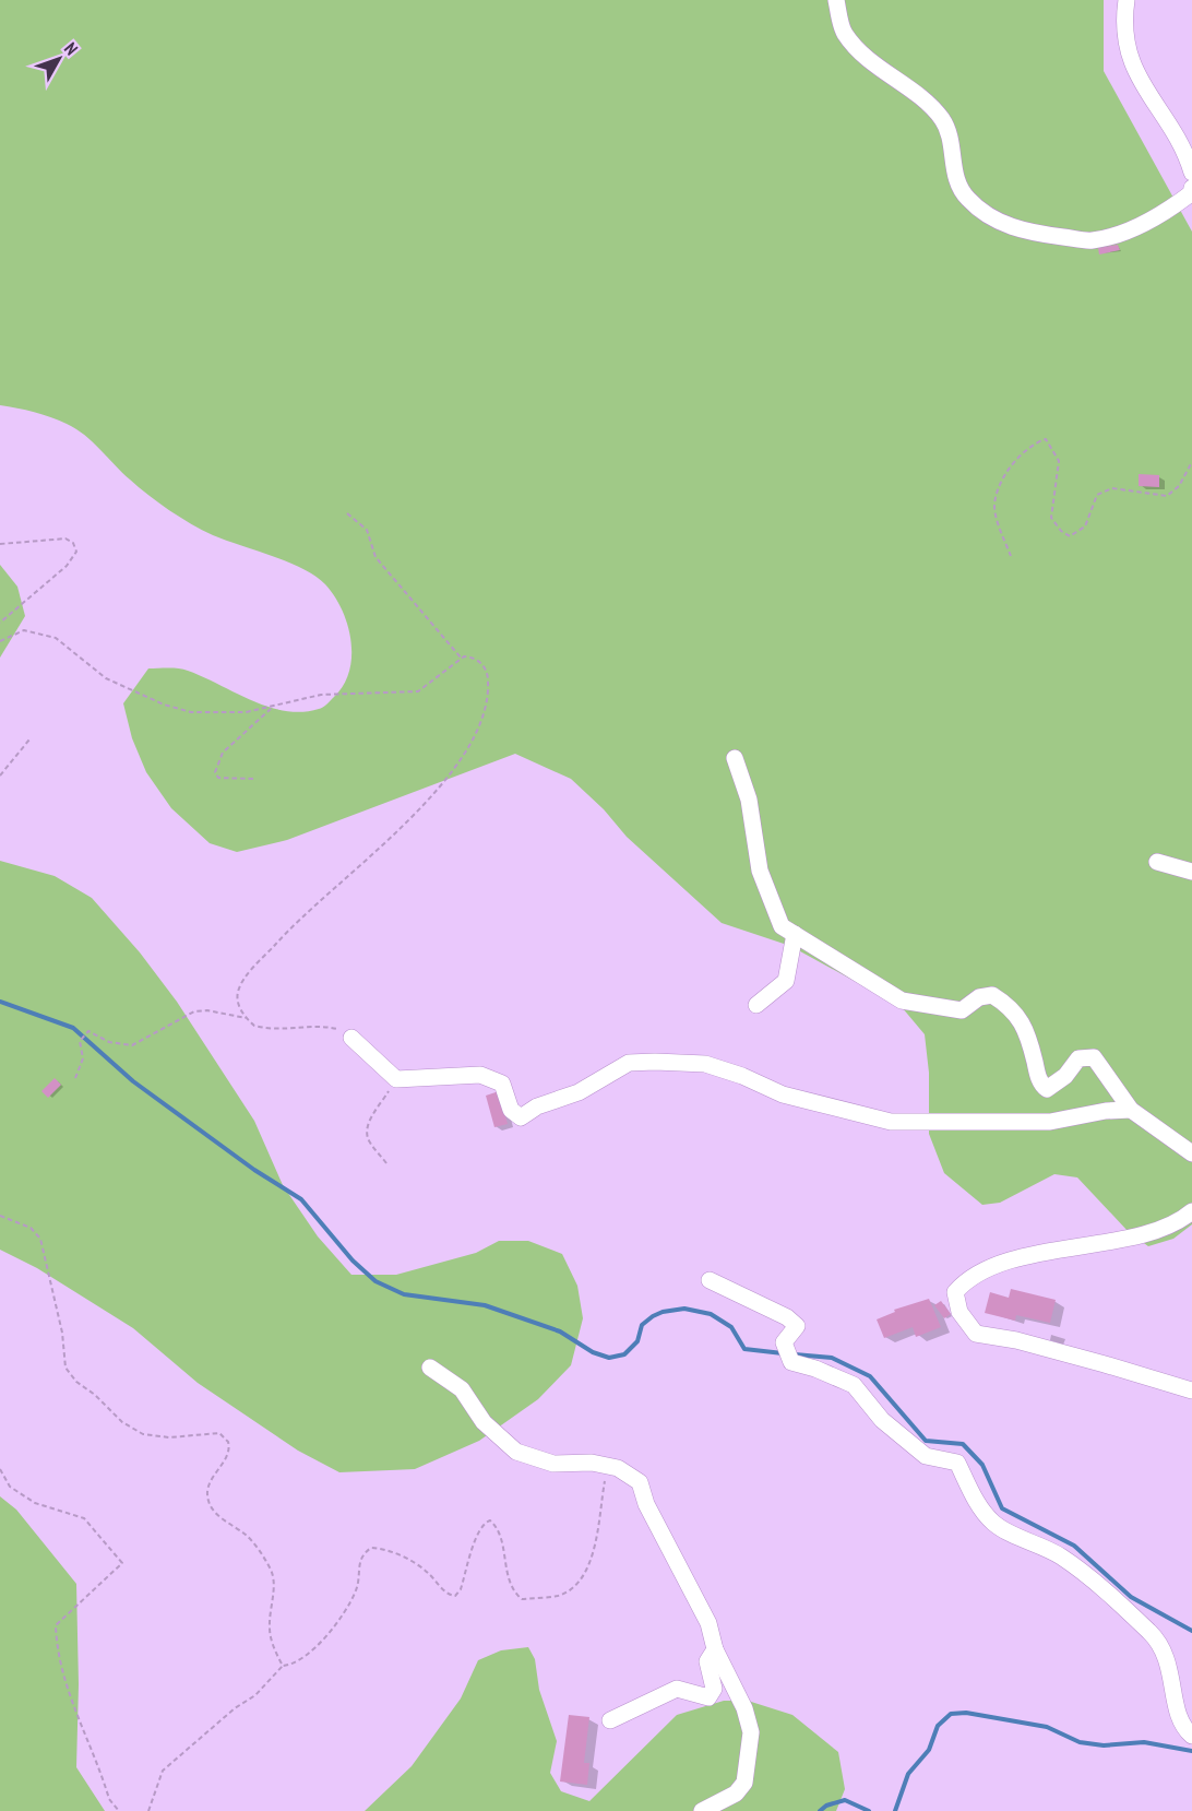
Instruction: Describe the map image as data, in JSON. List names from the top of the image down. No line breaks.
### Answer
{"north":"top right"}
